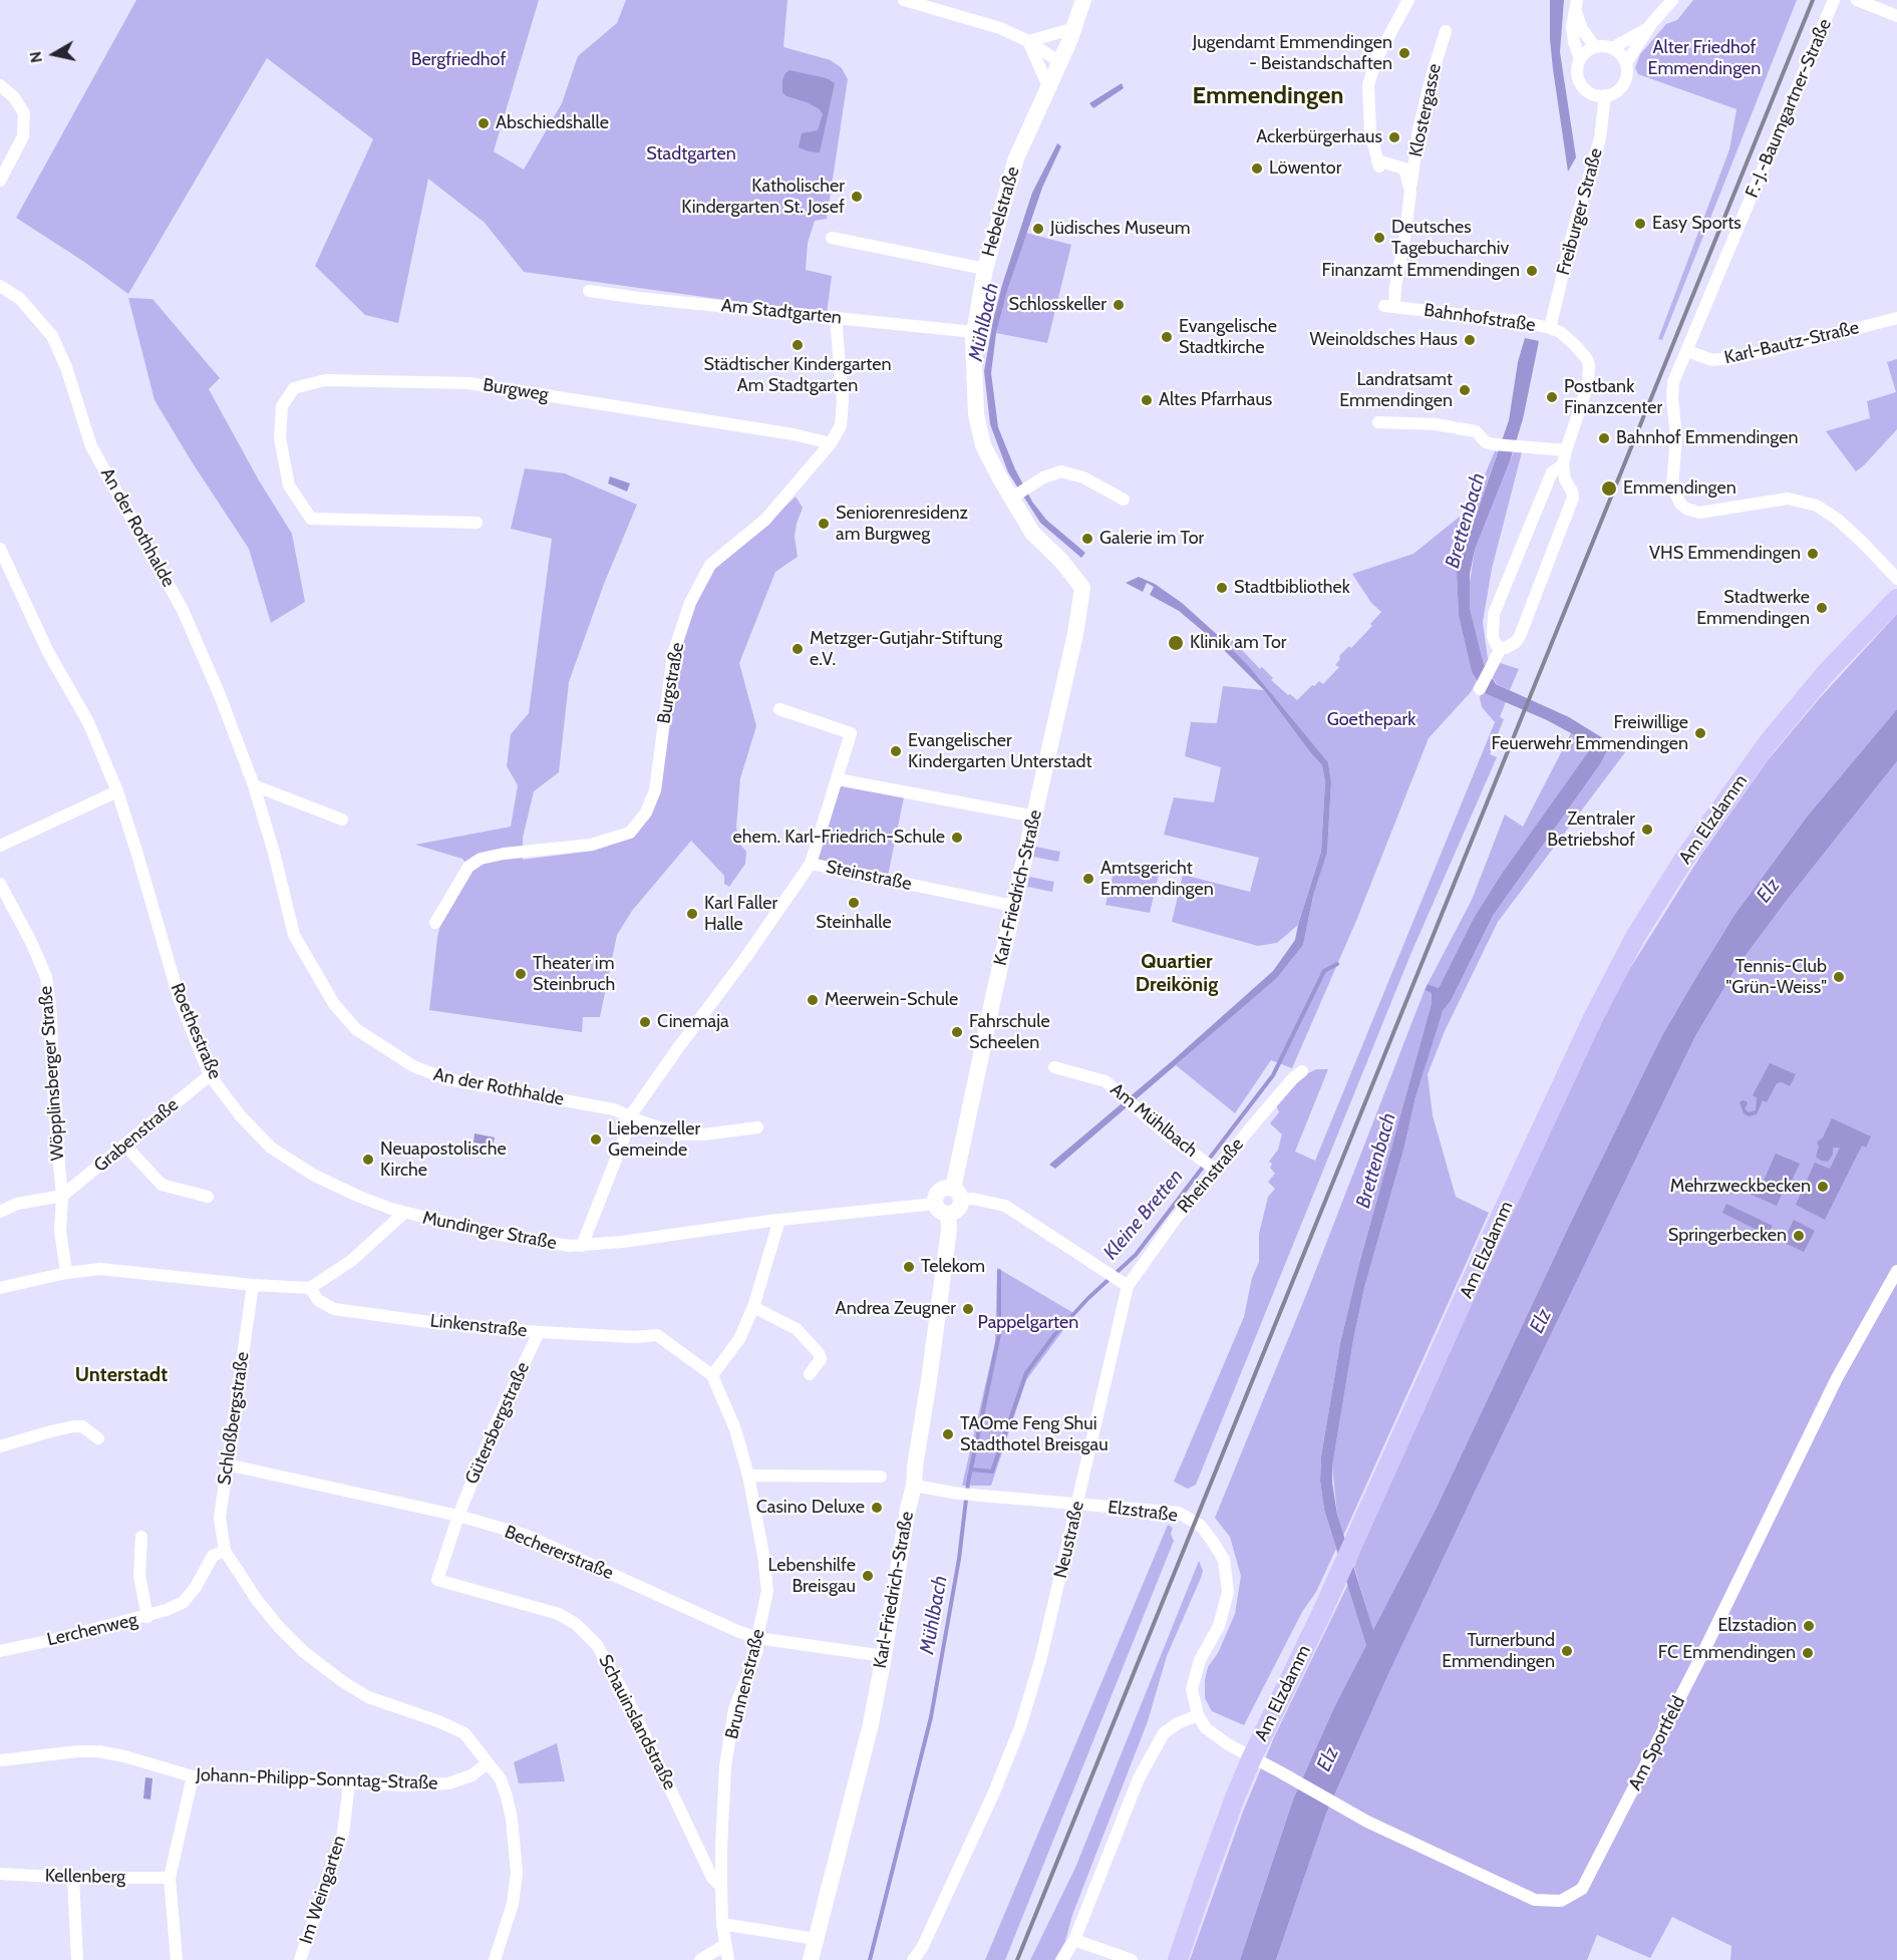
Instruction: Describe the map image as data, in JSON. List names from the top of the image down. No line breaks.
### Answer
{"streets":{"main road":["Am Elzdamm"],"street":["F.-J.-Baumgartner-Straße","Klostergasse","Hebelstraße","Freiburger Straße","Am Stadtgarten","Bahnhofstraße","Karl-Bautz-Straße","Burgweg","An der Rothhalde","Burgstraße","Steinstraße","Karl-Friedrich-Straße","Roethestraße","Wöpplinsberger Straße","Am Mühlbach","Grabenstraße","Rheinstraße","Mundinger Straße","Linkenstraße","Schloßbergstraße","Gütersbergstraße","Elzstraße","Neustraße","Bechererstraße","Lerchenweg","Brunnenstraße","Schauinslandstraße","Am Sportfeld","Johann-Philipp-Sonntag-Straße","Kellenberg","Im Weingarten"]},"crossings":[["F.-J.-Baumgartner-Straße","Karl-Bautz-Straße"],["Klostergasse","Bahnhofstraße"],["Hebelstraße","Am Stadtgarten"],["Hebelstraße","Karl-Friedrich-Straße"],["Freiburger Straße","Bahnhofstraße"],["Am Stadtgarten","Burgstraße"],["Burgweg","Burgstraße"],["An der Rothhalde","Steinstraße"],["Am Elzdamm","Am Sportfeld"],["Steinstraße","Karl-Friedrich-Straße"],["Steinstraße","Mundinger Straße"],["Karl-Friedrich-Straße","Mundinger Straße"],["Karl-Friedrich-Straße","Elzstraße"],["Karl-Friedrich-Straße","Bechererstraße"],["Roethestraße","Grabenstraße"],["Roethestraße","Mundinger Straße"],["Wöpplinsberger Straße","Grabenstraße"],["Am Mühlbach","Rheinstraße"],["Rheinstraße","Neustraße"],["Mundinger Straße","Linkenstraße"],["Linkenstraße","Gütersbergstraße"],["Linkenstraße","Brunnenstraße"],["Schloßbergstraße","Bechererstraße"],["Schloßbergstraße","Lerchenweg"],["Schloßbergstraße","Johann-Philipp-Sonntag-Straße"],["Gütersbergstraße","Bechererstraße"],["Gütersbergstraße","Schauinslandstraße"],["Elzstraße","Neustraße"],["Bechererstraße","Brunnenstraße"],["Bechererstraße","Schauinslandstraße"],["Brunnenstraße","Schauinslandstraße"],["Johann-Philipp-Sonntag-Straße","Im Weingarten"]],"districts":["Emmendingen","Quartier Dreikönig","Unterstadt"],"water":["Mühlbach","Brettenbach","Elz","Kleine Bretten"],"parks":["Alter Friedhof Emmendingen","Bergfriedhof","Stadtgarten","Goethepark","Pappelgarten"],"places":["Jugendamt Emmendingen - Beistandschaften","Abschiedshalle","Ackerbürgerhaus","Löwentor","Katholischer Kindergarten St. Josef","Easy Sports","Jüdisches Museum","Deutsches Tagebucharchiv","Finanzamt Emmendingen","Schlosskeller","Evangelische Stadtkirche","Weinoldsches Haus","Städtischer Kindergarten Am Stadtgarten","Landratsamt Emmendingen","Postbank Finanzcenter","Altes Pfarrhaus","Bahnhof Emmendingen","Emmendingen","Seniorenresidenz am Burgweg","Galerie im Tor","VHS Emmendingen","Stadtbibliothek","Stadtwerke Emmendingen","Klinik am Tor","Metzger-Gutjahr-Stiftung e.V.","Freiwillige Feuerwehr Emmendingen","Evangelischer Kindergarten Unterstadt","Zentraler Betriebshof","ehem. Karl-Friedrich-Schule","Amtsgericht Emmendingen","Steinhalle","Karl Faller Halle","Theater im Steinbruch","Tennis-Club \"Grün-Weiss\"","Meerwein-Schule","Cinemaja","Fahrschule Scheelen","Liebenzeller Gemeinde","Neuapostolische Kirche","Mehrzweckbecken","Springerbecken","Telekom","Andrea Zeugner","TAOme Feng Shui Stadthotel Breisgau","Casino Deluxe","Lebenshilfe Breisgau","Elzstadion","Turnerbund Emmendingen","FC Emmendingen"],"north":"left"}
